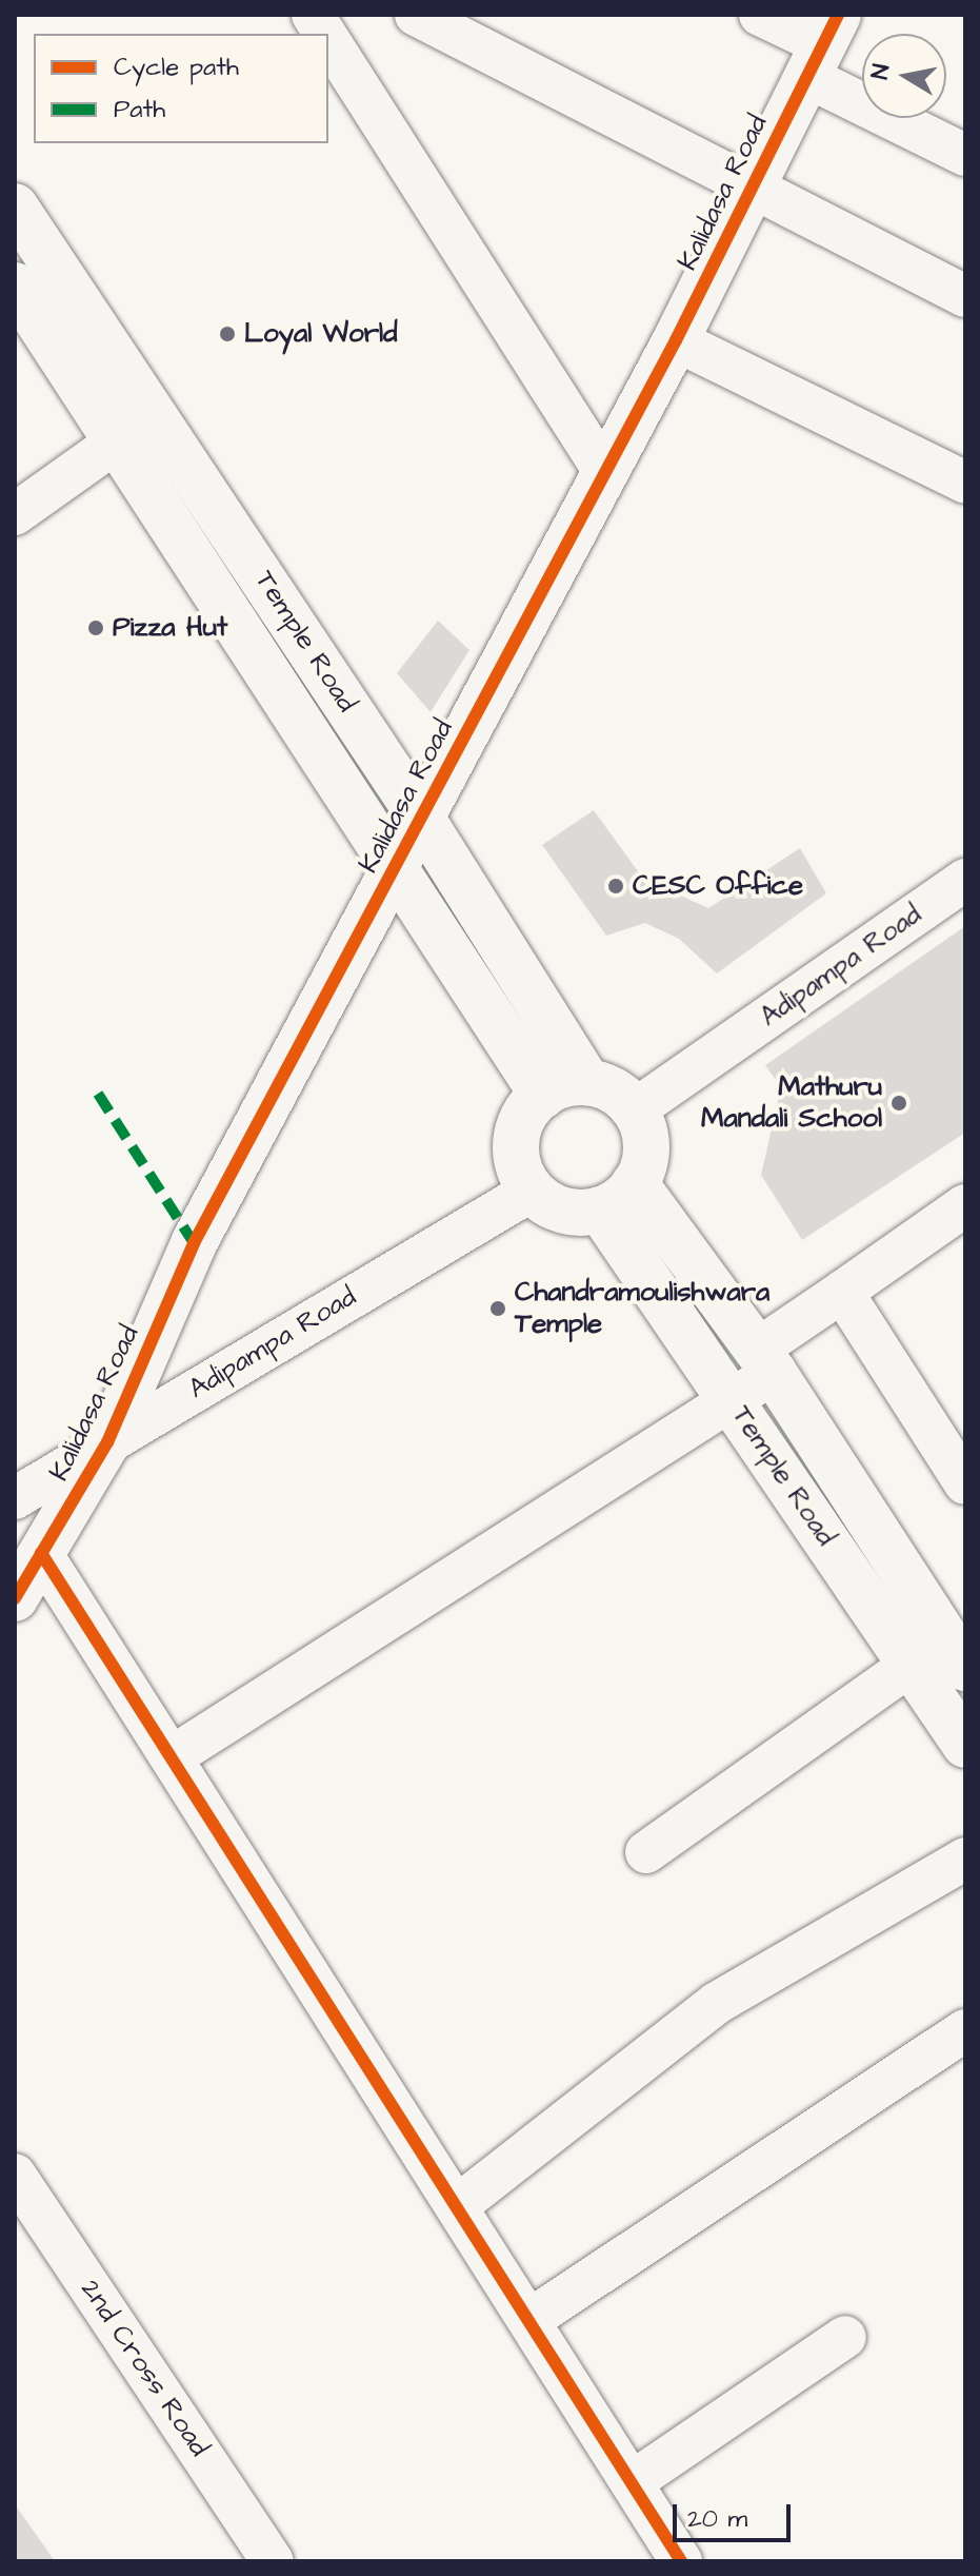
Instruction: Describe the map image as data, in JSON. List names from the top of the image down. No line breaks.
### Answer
{"streets":{"street":["Kalidasa Road","Temple Road","Adipampa Road","2nd Cross Road"]},"crossings":[["Kalidasa Road","Temple Road"],["Kalidasa Road","Adipampa Road"],["Temple Road","Adipampa Road"]],"places":["Loyal World","Pizza Hut","CESC Office","Mathuru Mandali School","Chandramoulishwara Temple"],"legend":["Cycle path","Path"],"scale_bar":"20 m","north":"left"}
